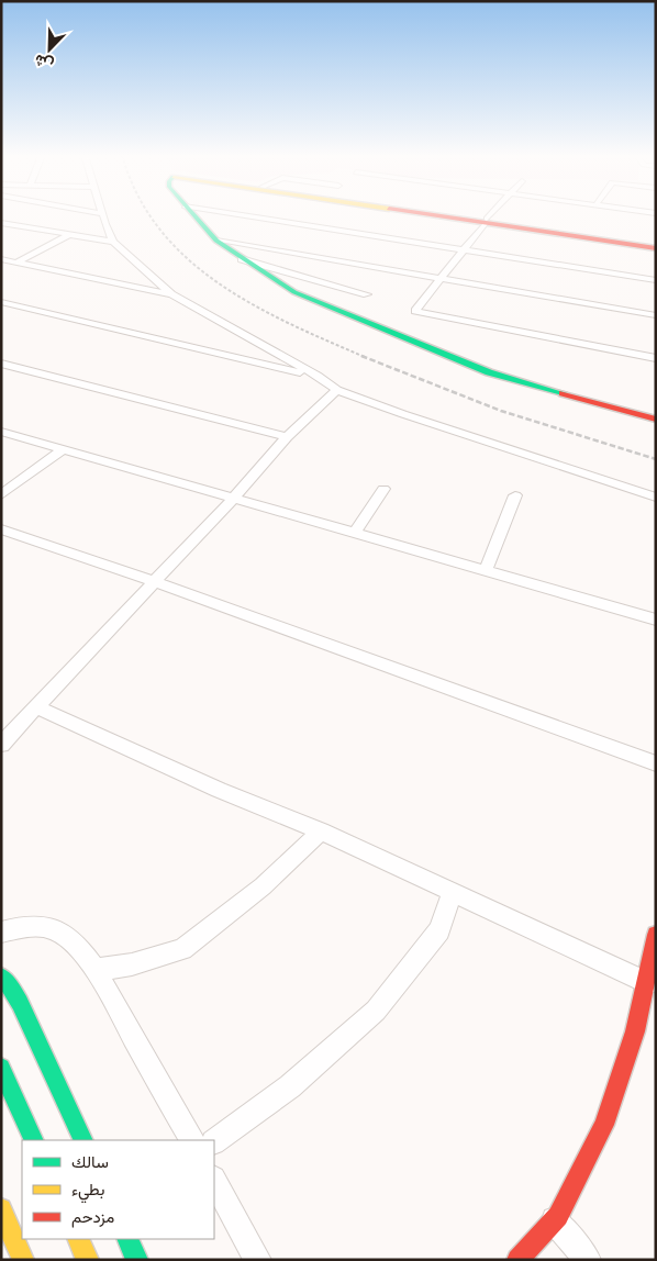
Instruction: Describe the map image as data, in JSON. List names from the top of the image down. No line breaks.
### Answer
{"legend":["سالك","بطيء","مزدحم"],"north":"bottom left"}
